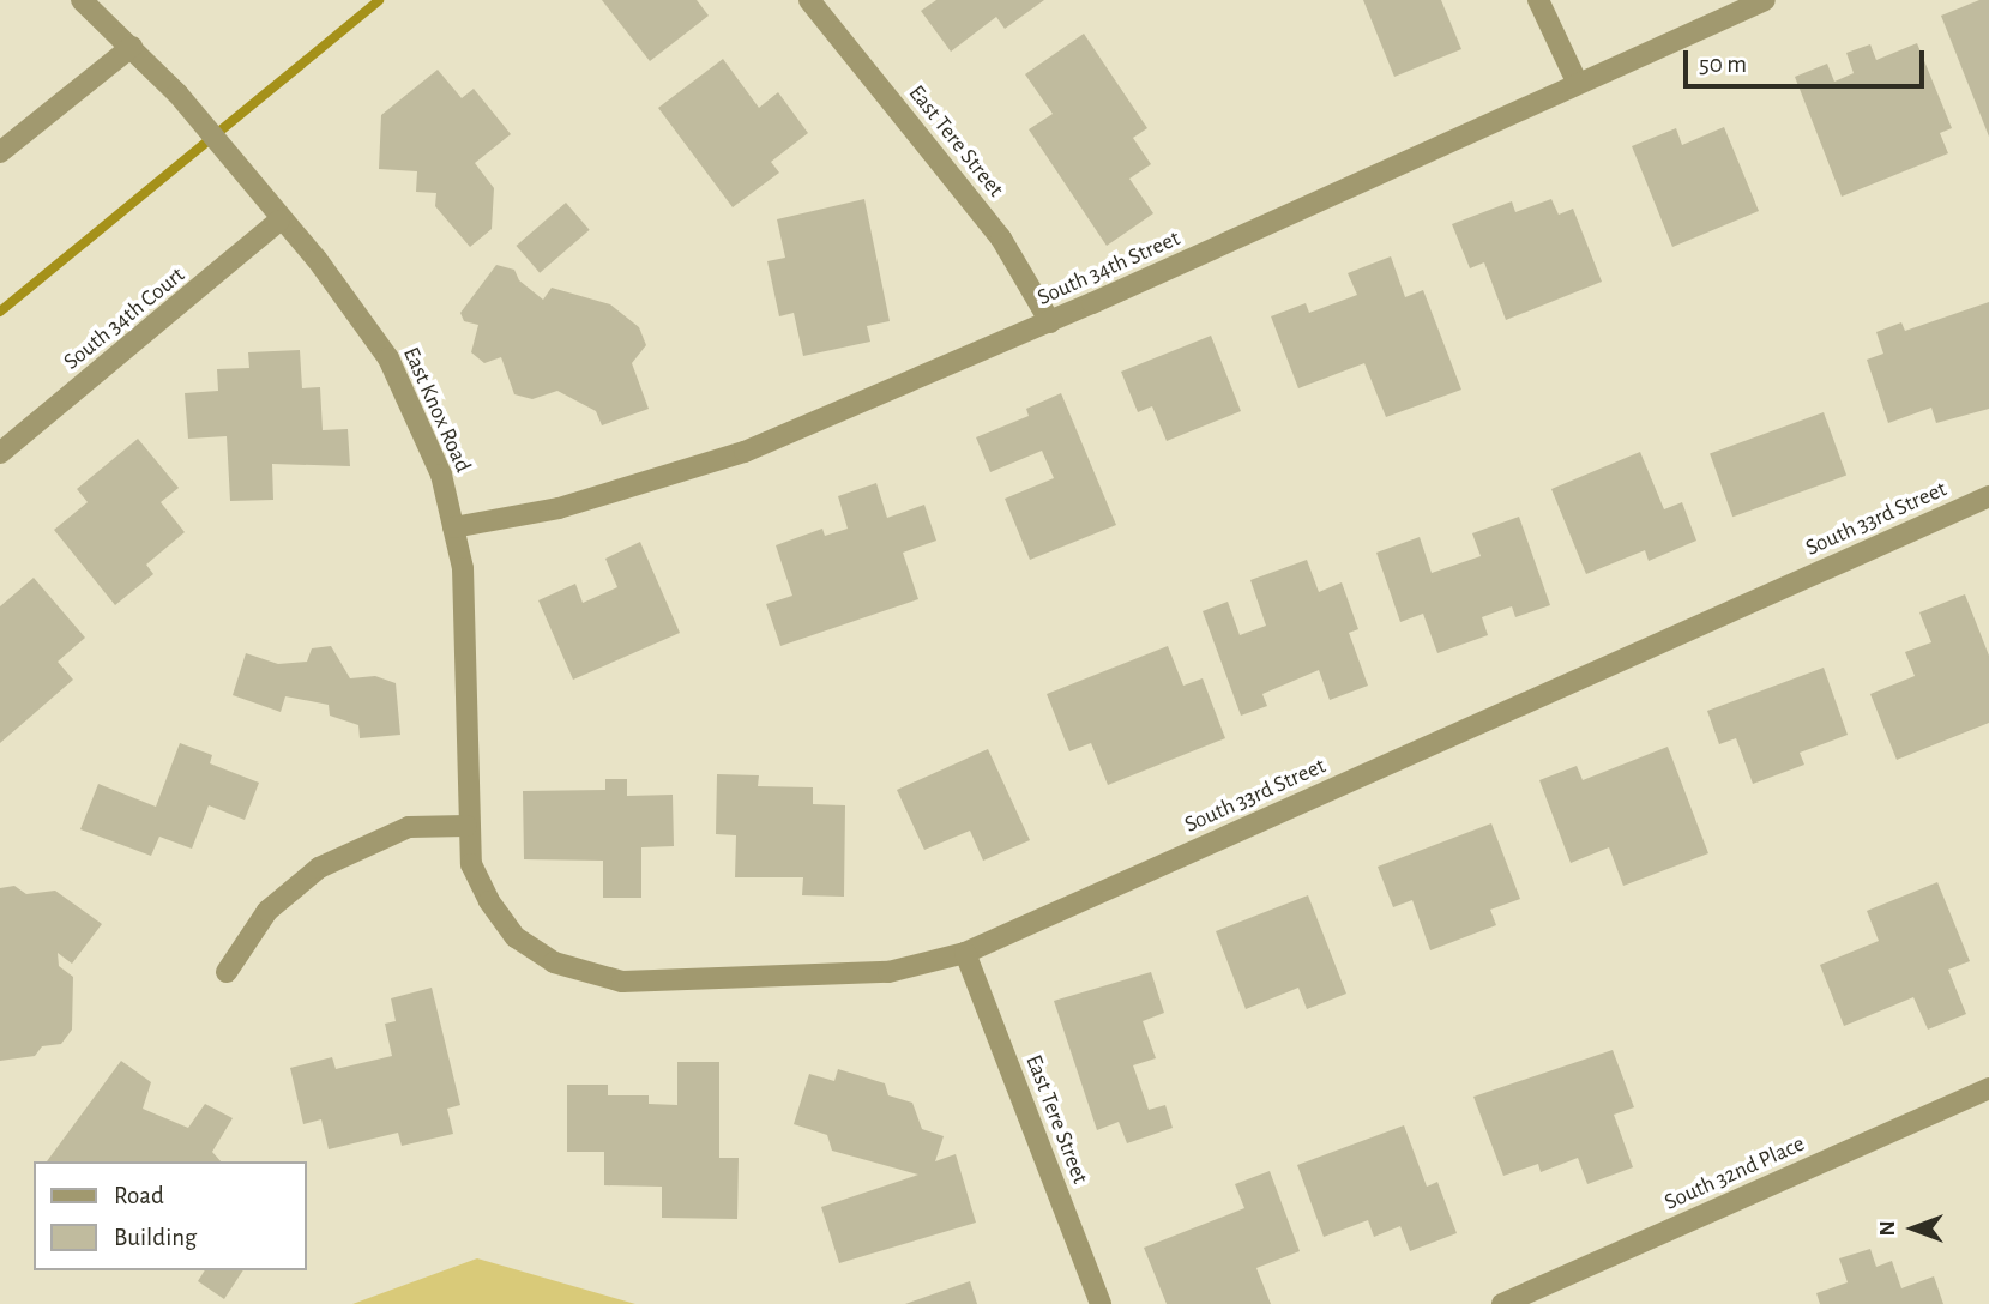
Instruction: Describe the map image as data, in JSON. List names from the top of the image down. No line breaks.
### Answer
{"streets":{"street":["East Tere Street","South 34th Street","South 34th Court","East Knox Road","South 33rd Street","South 32nd Place"]},"crossings":[["East Tere Street","South 34th Street"],["East Tere Street","South 33rd Street"],["South 34th Street","East Knox Road"],["South 34th Court","East Knox Road"],["East Knox Road","South 33rd Street"]],"legend":["Road","Building"],"scale_bar":"50 m","north":"left"}
